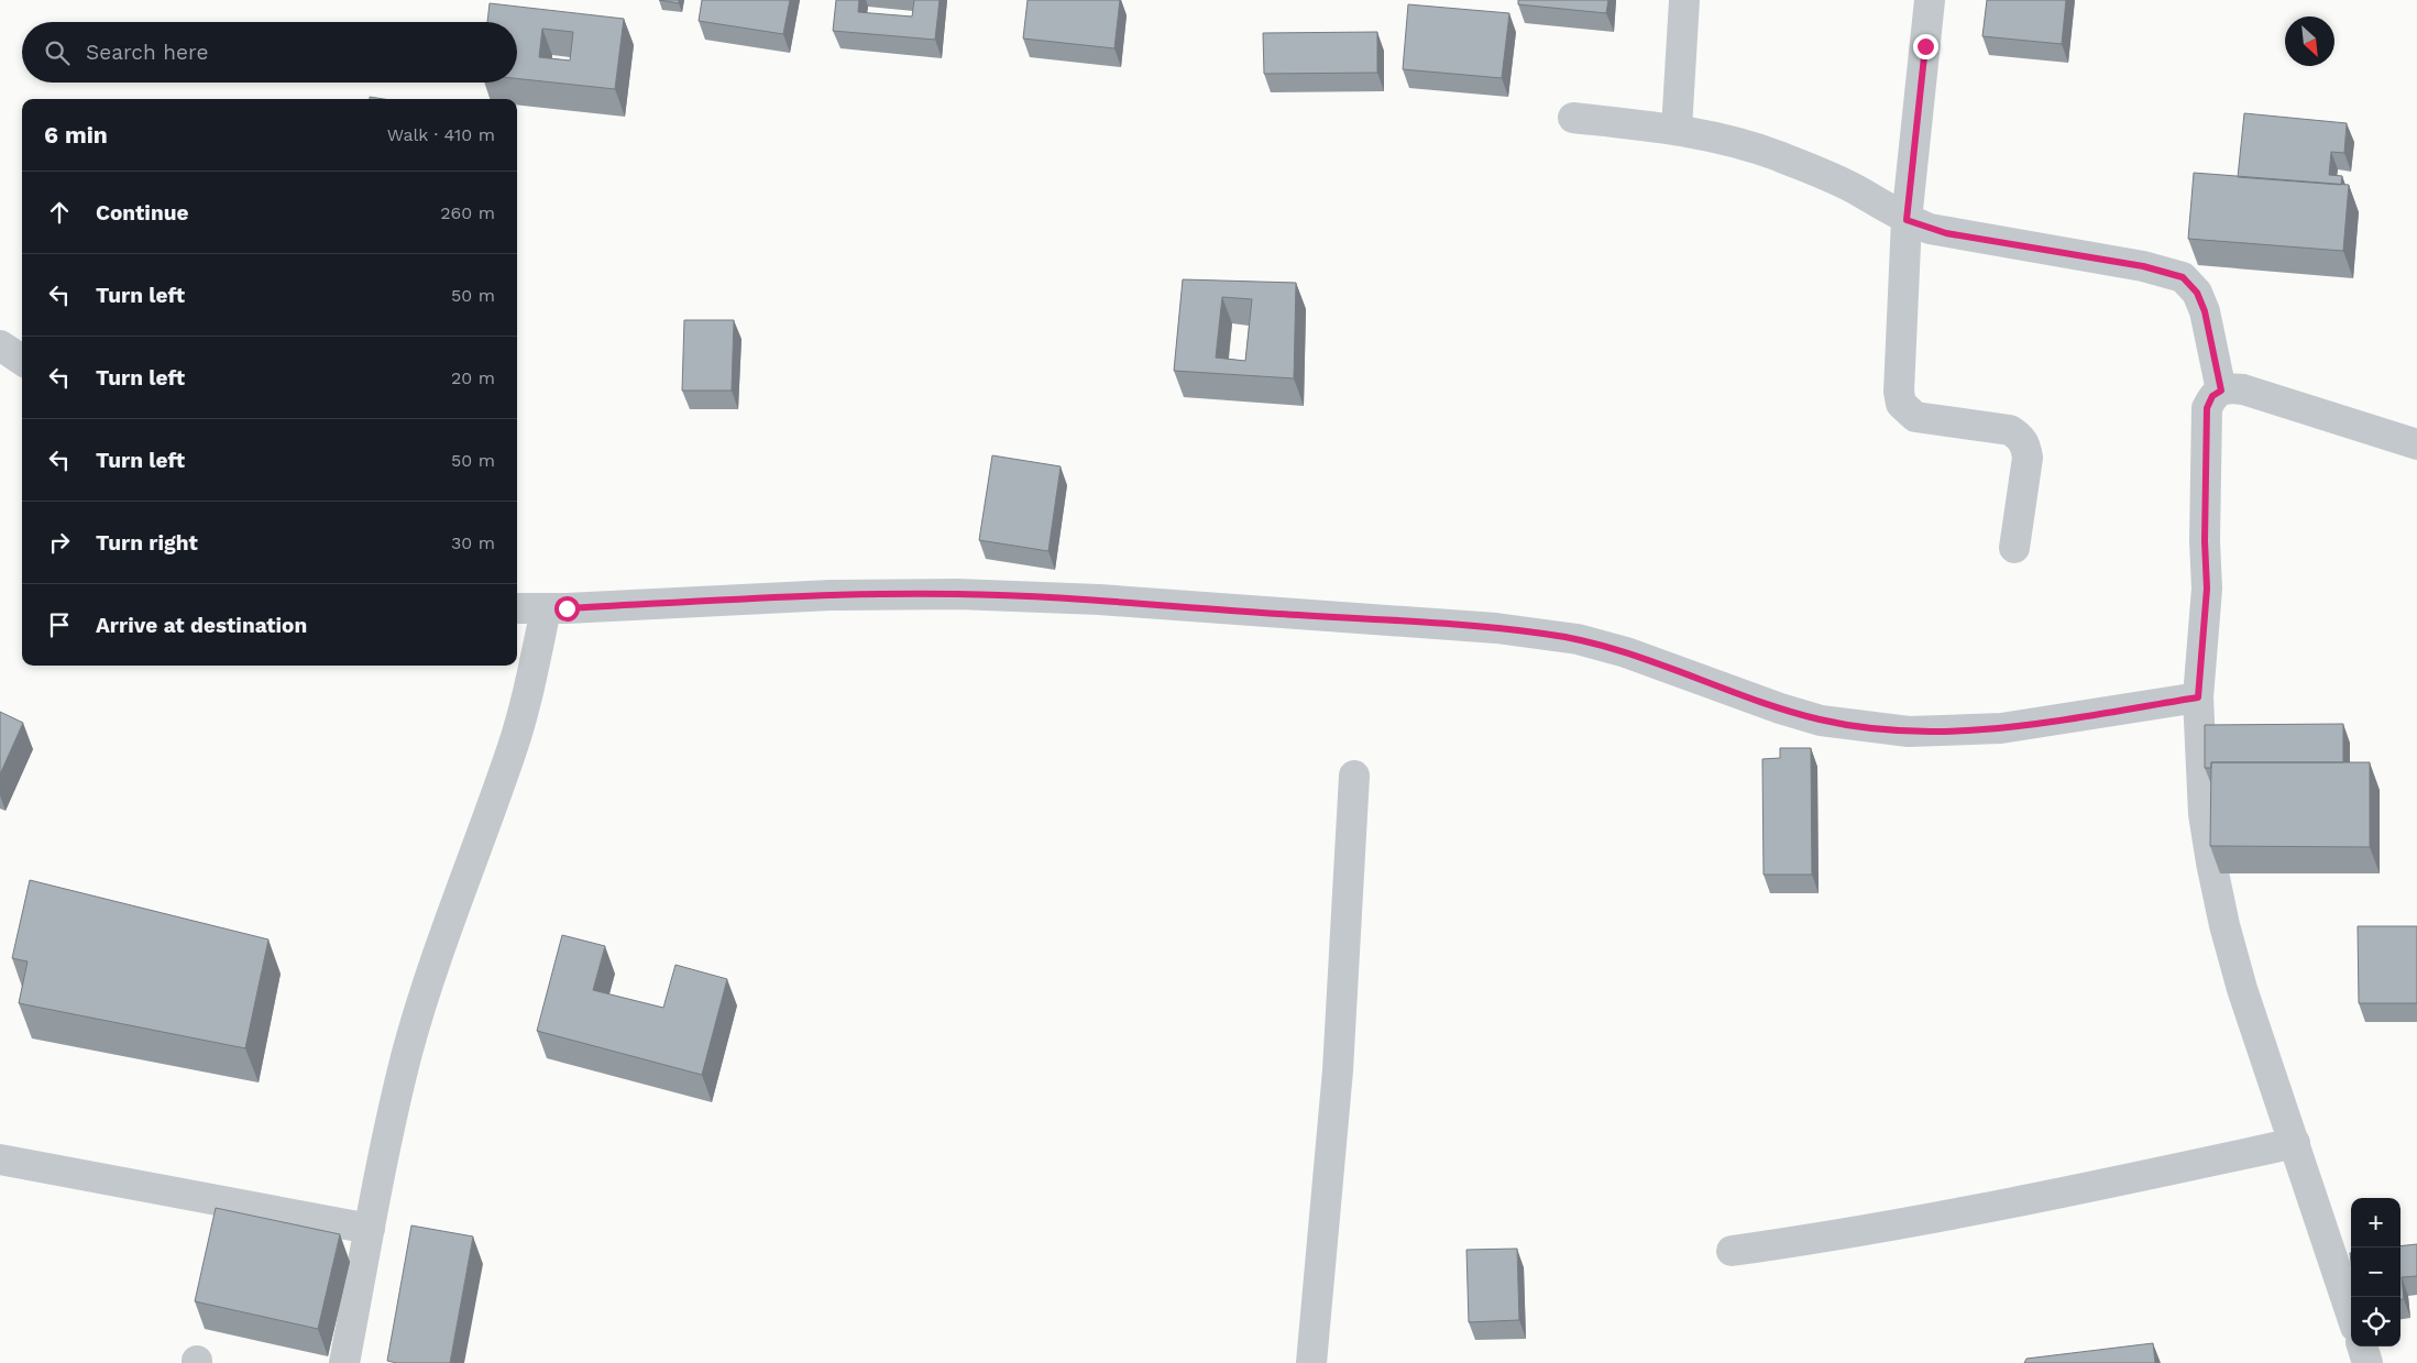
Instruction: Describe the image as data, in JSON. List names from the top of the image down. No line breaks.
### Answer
{"north":"bottom right","page":{"search":"Search here","heading":["6 min","Walk · 410 m"],"list":[["Continue","260 m"],["Turn left","50 m"],["Turn left","20 m"],["Turn left","50 m"],["Turn right","30 m"],"Arrive at destination"],"map_buttons":["+","−"]}}
